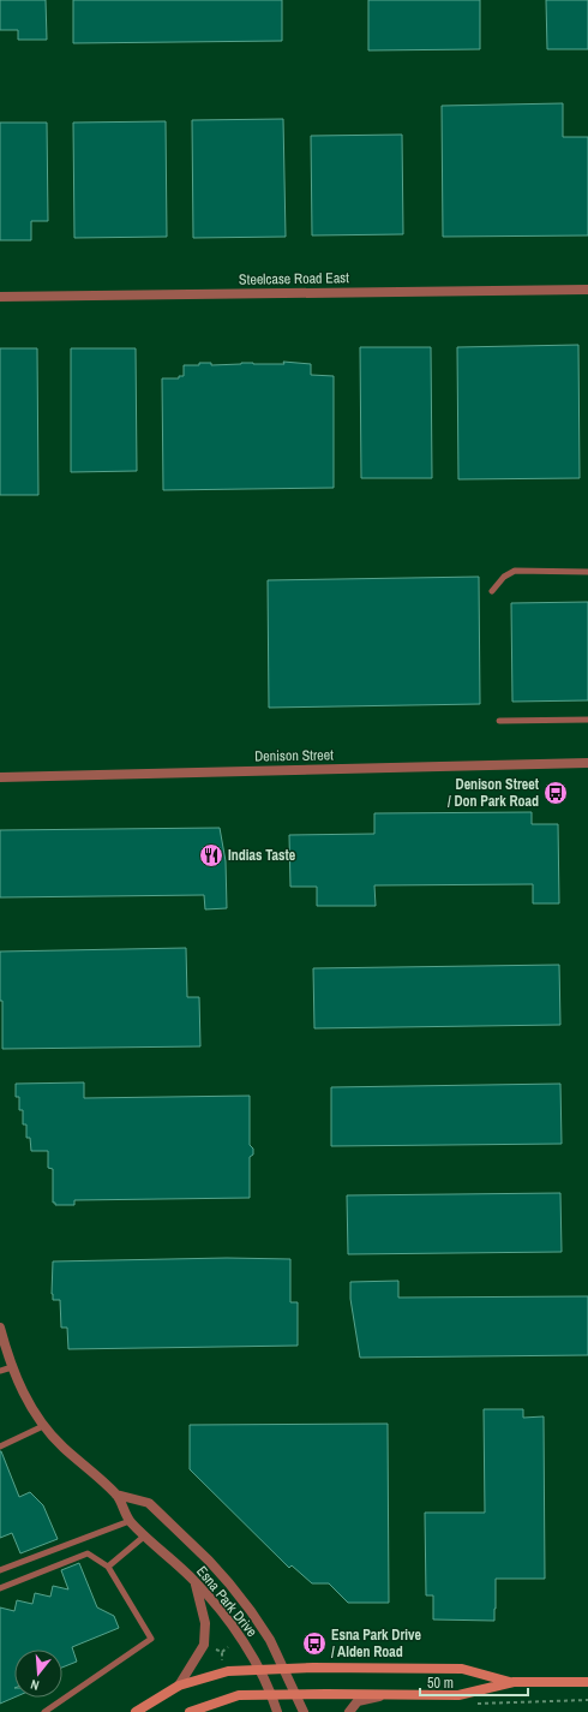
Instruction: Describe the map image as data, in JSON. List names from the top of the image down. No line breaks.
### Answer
{"streets":{"street":["Steelcase Road East","Denison Street","Esna Park Drive"]},"places":{"bus stop":["Denison Street / Don Park Road","Esna Park Drive / Alden Road"],"restaurant":["Indias Taste"]},"scale_bar":"50 m","north":"bottom"}
